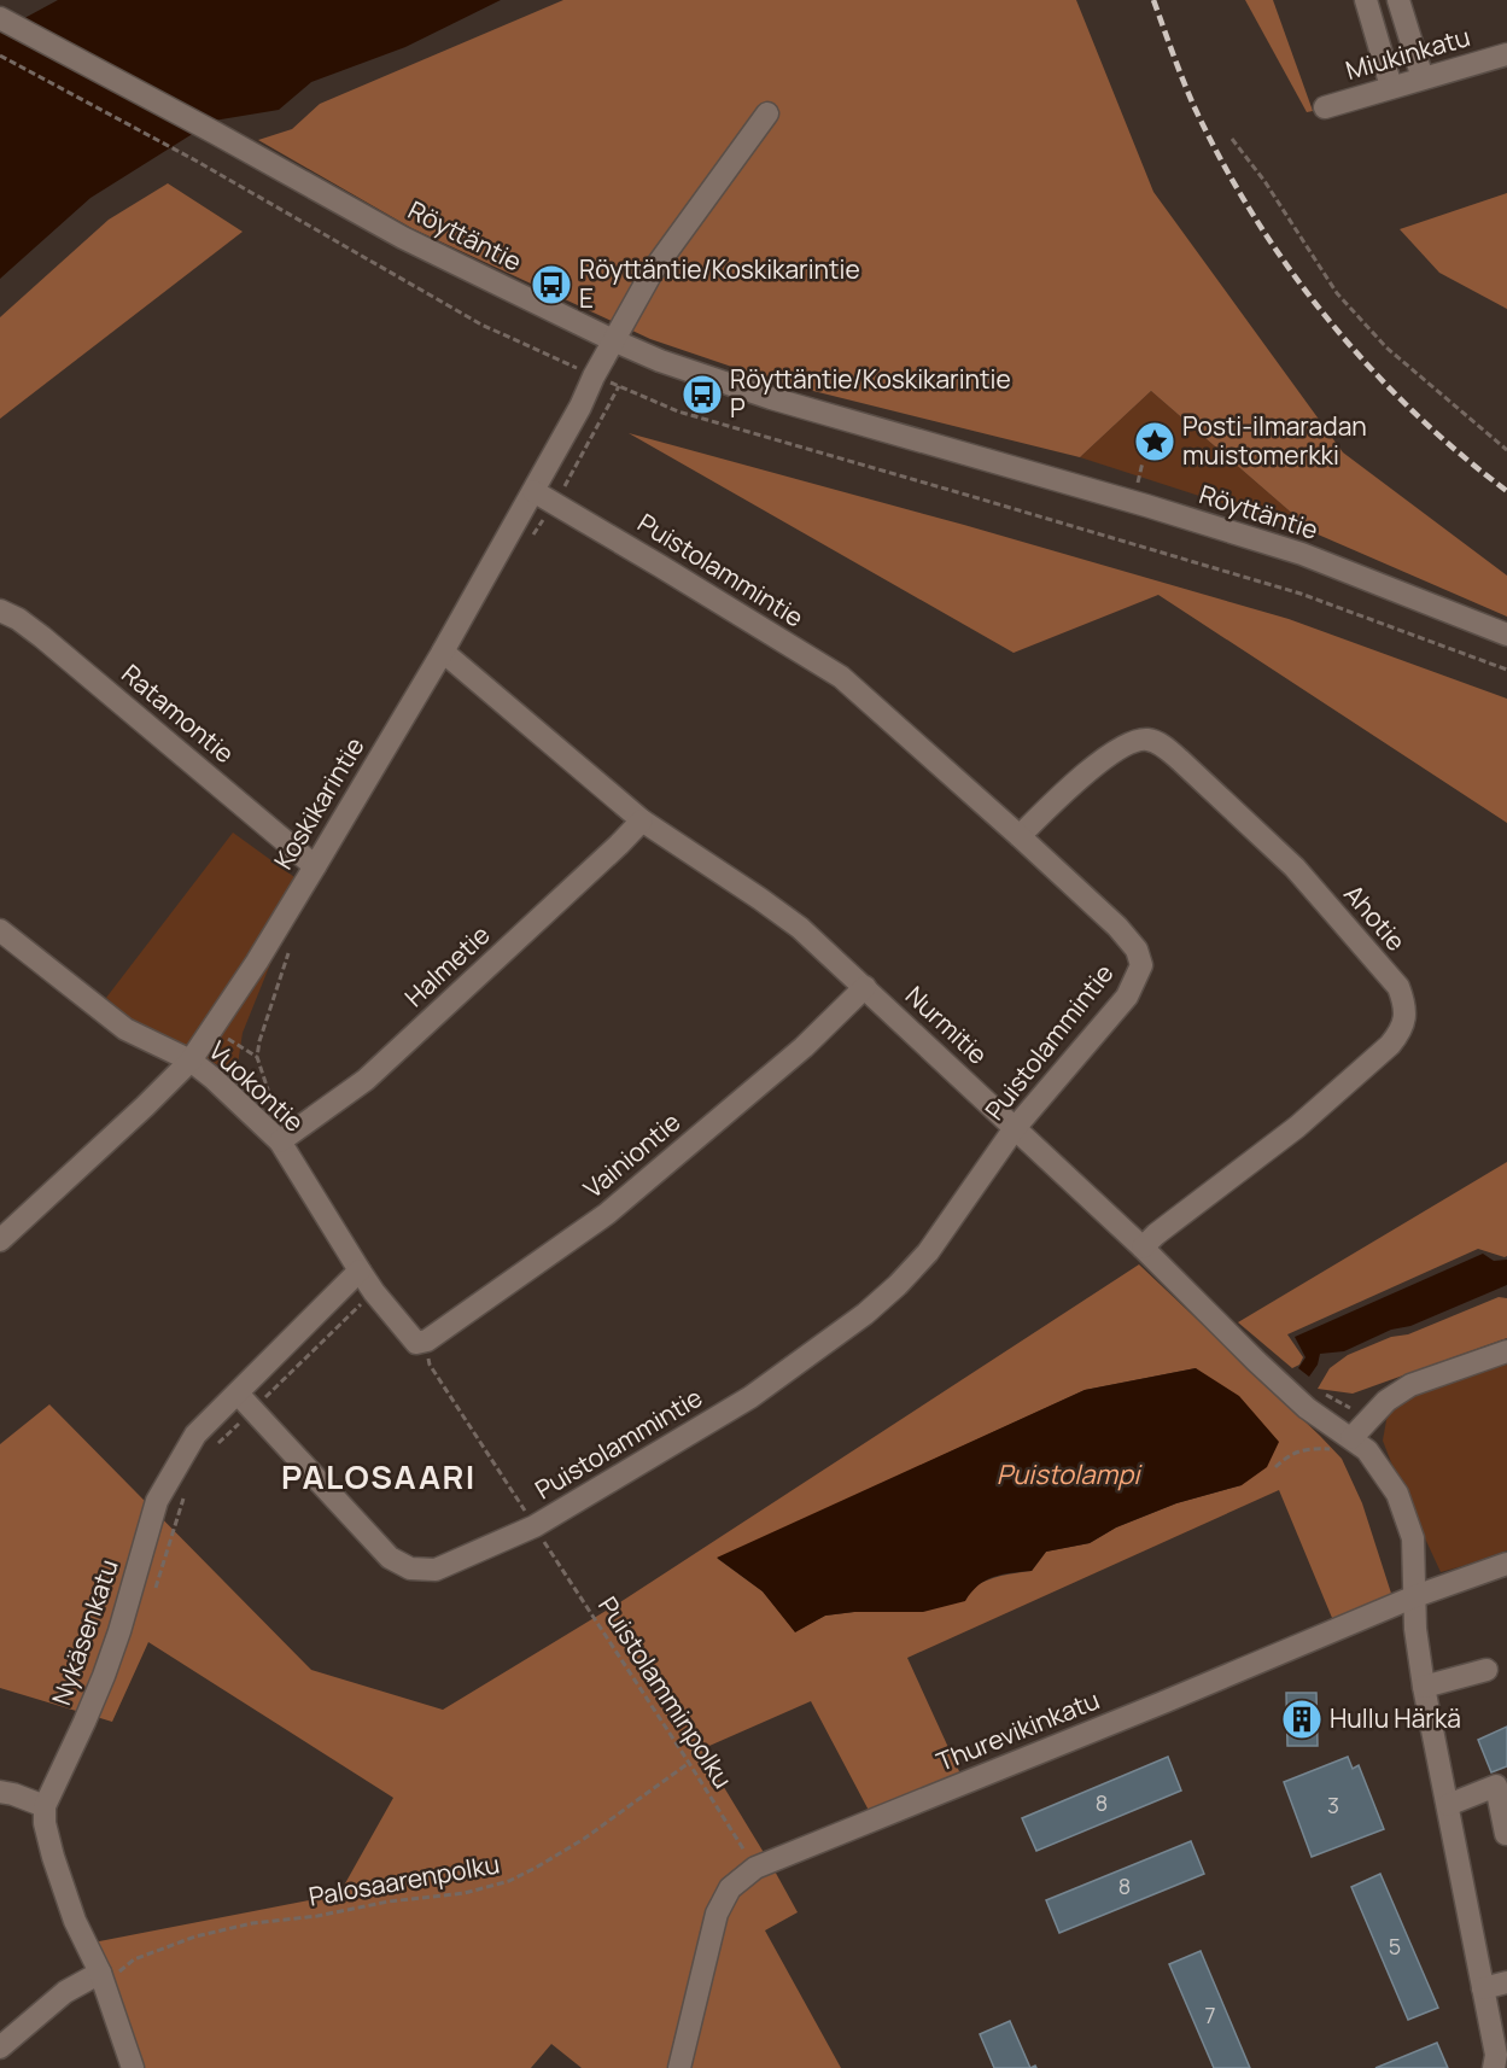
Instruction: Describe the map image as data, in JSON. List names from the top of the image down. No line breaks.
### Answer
{"streets":{"street":["Miukinkatu","Röyttäntie","Puistolammintie","Ratamontie","Koskikarintie","Ahotie","Halmetie","Nurmitie","Vuokontie","Vainiontie","Nykäsenkatu","Thurevikinkatu"],"path":["Puistolamminpolku","Palosaarenpolku"]},"crossings":[["Röyttäntie","Koskikarintie"],["Puistolammintie","Koskikarintie"],["Puistolammintie","Ahotie"],["Puistolammintie","Nurmitie"],["Puistolammintie","Nykäsenkatu"],["Puistolammintie","Puistolamminpolku"],["Ratamontie","Koskikarintie"],["Koskikarintie","Nurmitie"],["Koskikarintie","Vuokontie"],["Ahotie","Nurmitie"],["Halmetie","Nurmitie"],["Halmetie","Vuokontie"],["Nurmitie","Vainiontie"],["Nurmitie","Thurevikinkatu"],["Vuokontie","Vainiontie"],["Vuokontie","Nykäsenkatu"],["Vuokontie","Puistolamminpolku"],["Vainiontie","Puistolamminpolku"],["Puistolamminpolku","Thurevikinkatu"],["Puistolamminpolku","Palosaarenpolku"]],"districts":["PALOSAARI"],"water":["Puistolampi"],"places":{"bus stop":["Röyttäntie/Koskikarintie E","Röyttäntie/Koskikarintie P"],"place":["Posti-ilmaradan muistomerkki"],"building":["Hullu Härkä"]},"house_numbers":["8","3","8","5","7"]}
